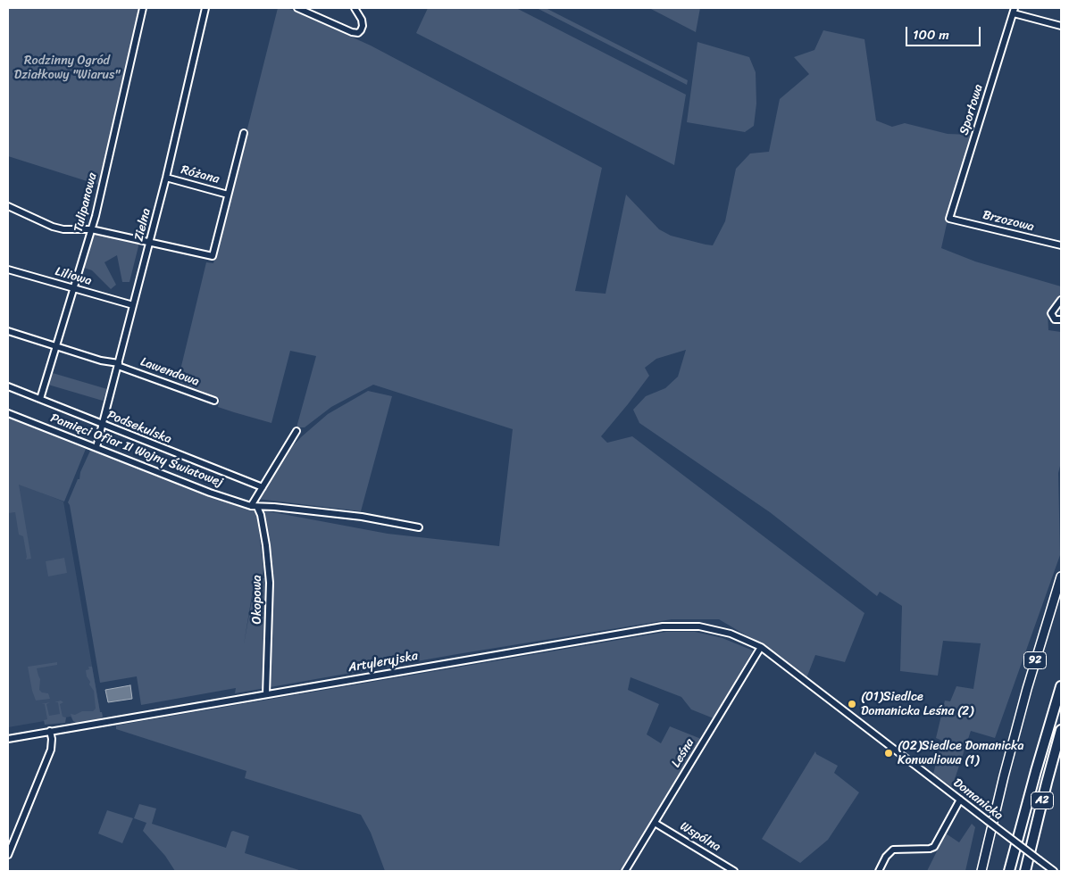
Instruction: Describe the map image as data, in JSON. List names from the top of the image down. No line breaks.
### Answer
{"streets":{"highway":["A2"],"main road":["92"],"street":["Sportowa","Różana","Tulipanowa","Brzozowa","Zielna","Liliowa","Lawendowa","Podsekulska","Pamięci Ofiar II Wojny Światowej","Okopowa","Artyleryjska","Leśna","Domanicka","Wspólna"]},"crossings":[["Sportowa","Brzozowa"],["Różana","Zielna"],["Tulipanowa","Liliowa"],["Tulipanowa","Lawendowa"],["Tulipanowa","Podsekulska"],["Zielna","Liliowa"],["Zielna","Lawendowa"],["Zielna","Podsekulska"],["Zielna","Pamięci Ofiar II Wojny Światowej"],["Pamięci Ofiar II Wojny Światowej","Okopowa"],["Okopowa","Artyleryjska"],["Artyleryjska","Leśna"],["Artyleryjska","Domanicka"],["Leśna","Domanicka"],["Leśna","Wspólna"]],"parks":["Rodzinny Ogród Działkowy \"Wiarus\""],"places":["(01)Siedlce Domanicka Leśna (2)","(02)Siedlce Domanicka Konwaliowa (1)"],"scale_bar":"100 m"}
